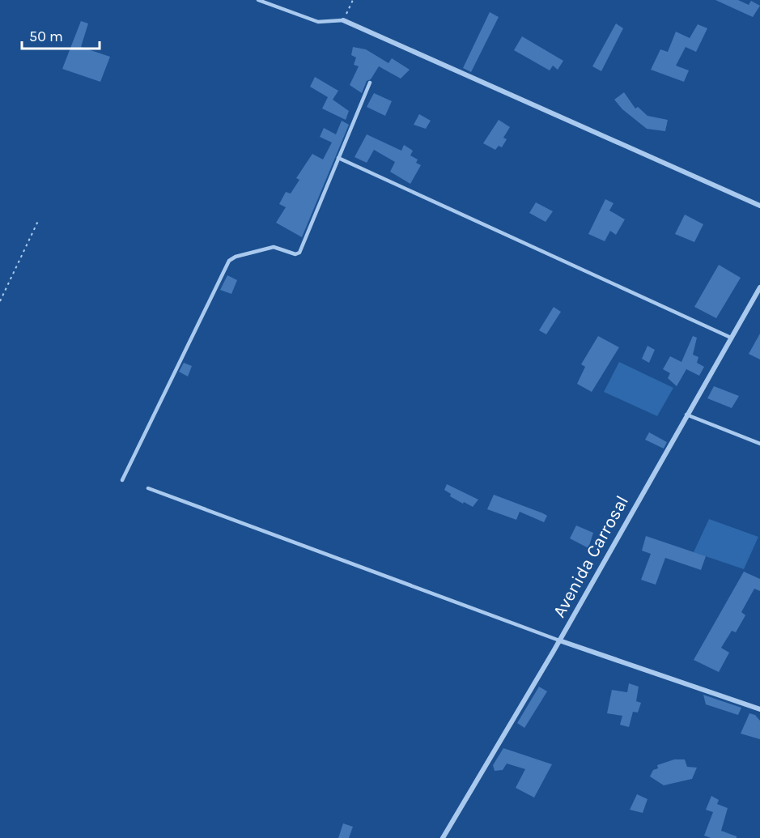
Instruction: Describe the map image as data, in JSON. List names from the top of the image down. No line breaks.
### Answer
{"streets":{"street":["Avenida Carrosal"]},"scale_bar":"50 m"}
